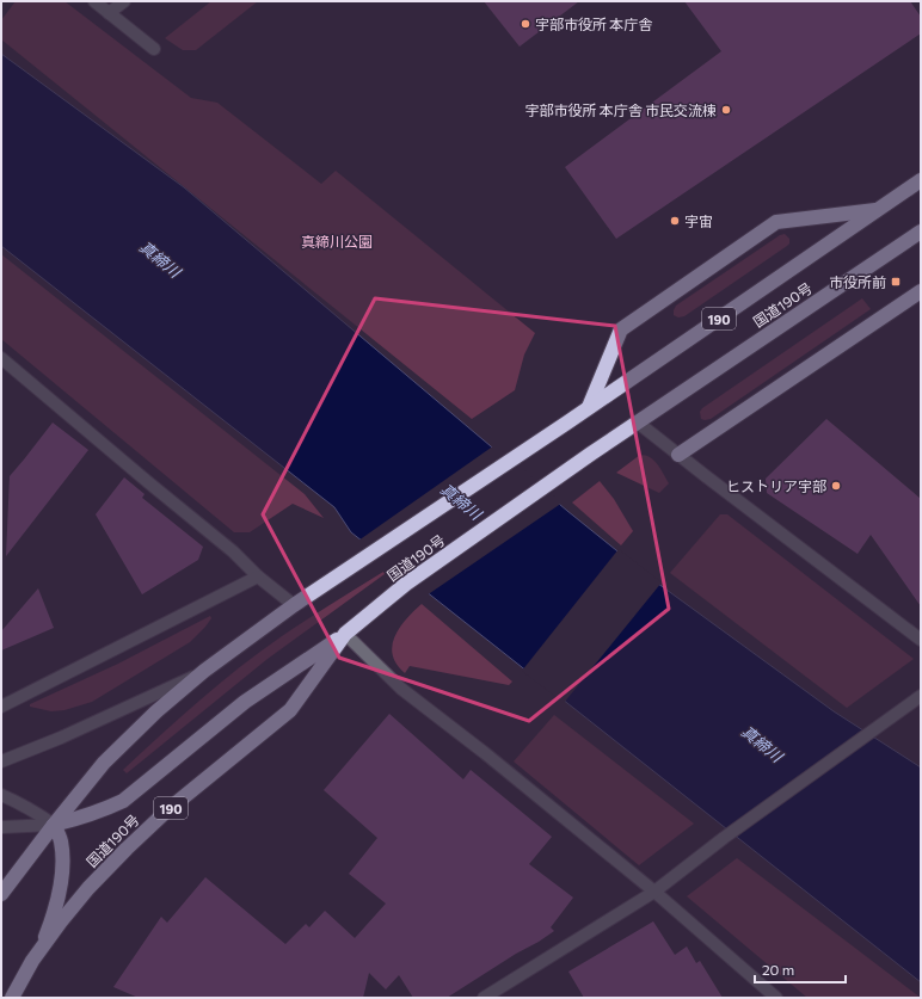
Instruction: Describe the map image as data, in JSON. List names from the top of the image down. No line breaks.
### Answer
{"streets":{"highway":["国道190号","190"]},"water":["真締川"],"parks":["真締川公園"],"places":{"other":["宇部市役所 本庁舎","宇部市役所 本庁舎 市民交流棟","宇宙","ヒストリア宇部"],"transit":["市役所前"]},"scale_bar":"20 m"}
